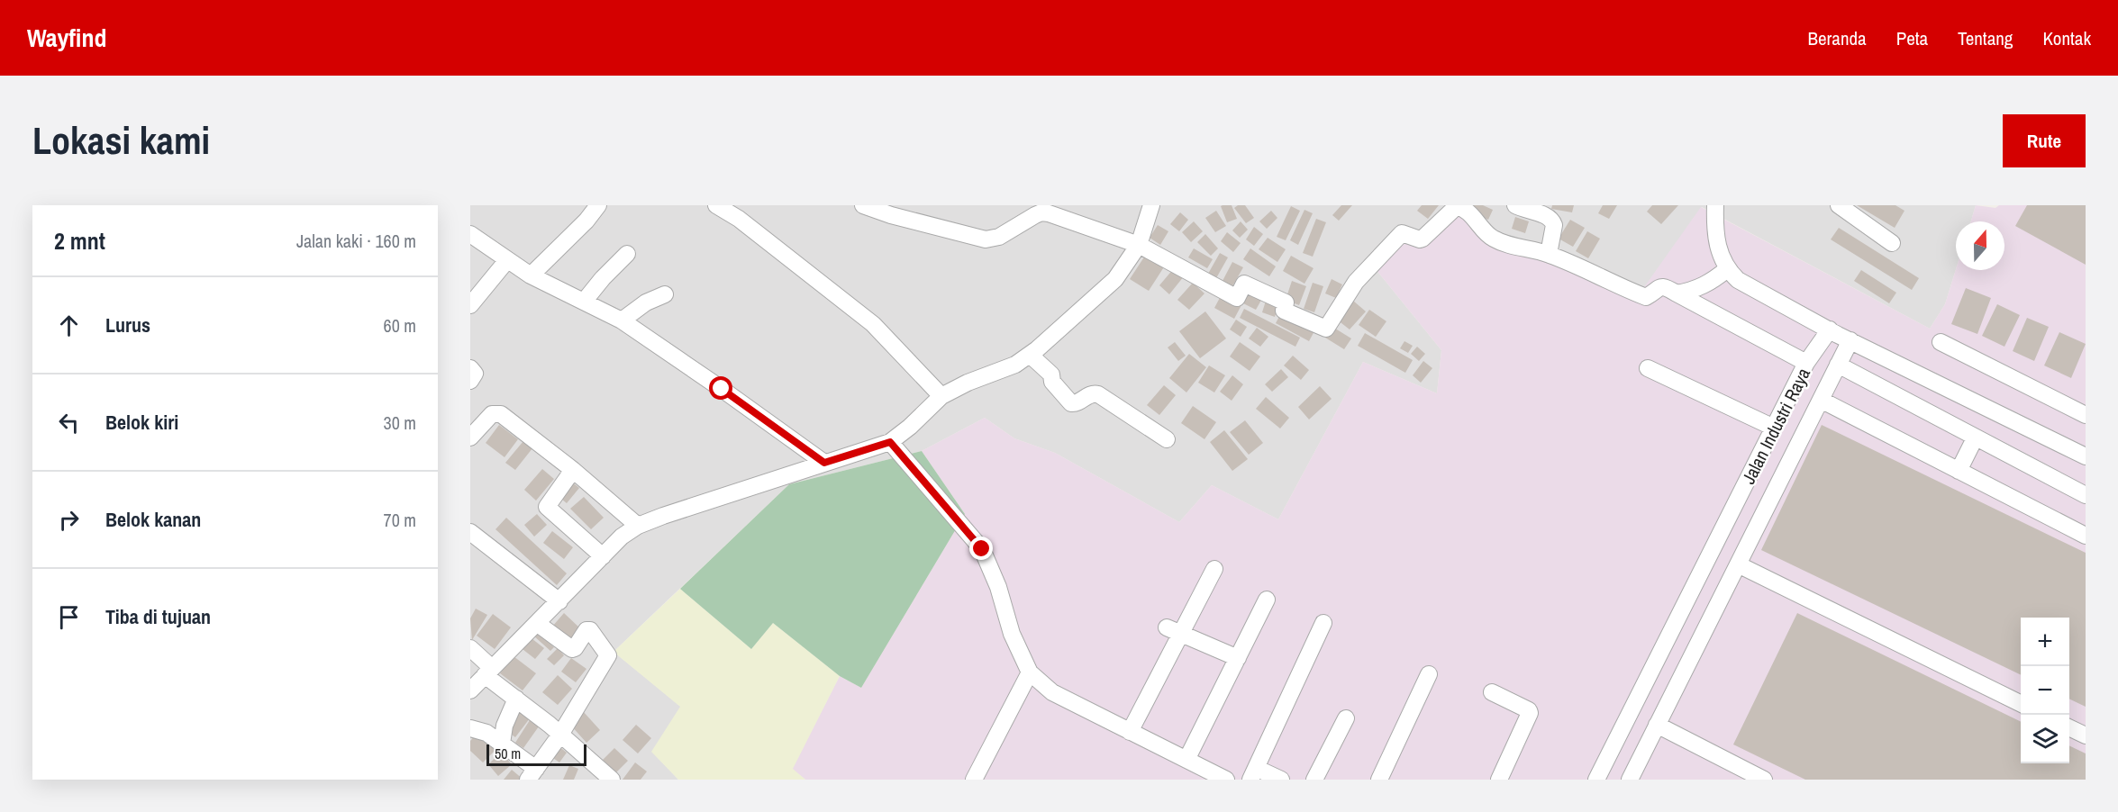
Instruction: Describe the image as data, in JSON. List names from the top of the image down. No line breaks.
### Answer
{"streets":{"street":["Jalan Industri Raya"]},"scale_bar":"50 m","north":"top","page":{"header":"Wayfind","nav":["Beranda","Peta","Tentang","Kontak"],"buttons":"Rute","title":"Lokasi kami","heading":["2 mnt","Jalan kaki · 160 m"],"list":[["Lurus","60 m"],["Belok kiri","30 m"],["Belok kanan","70 m"],"Tiba di tujuan"],"map_buttons":["+","−"],"scale":"50 m"}}
